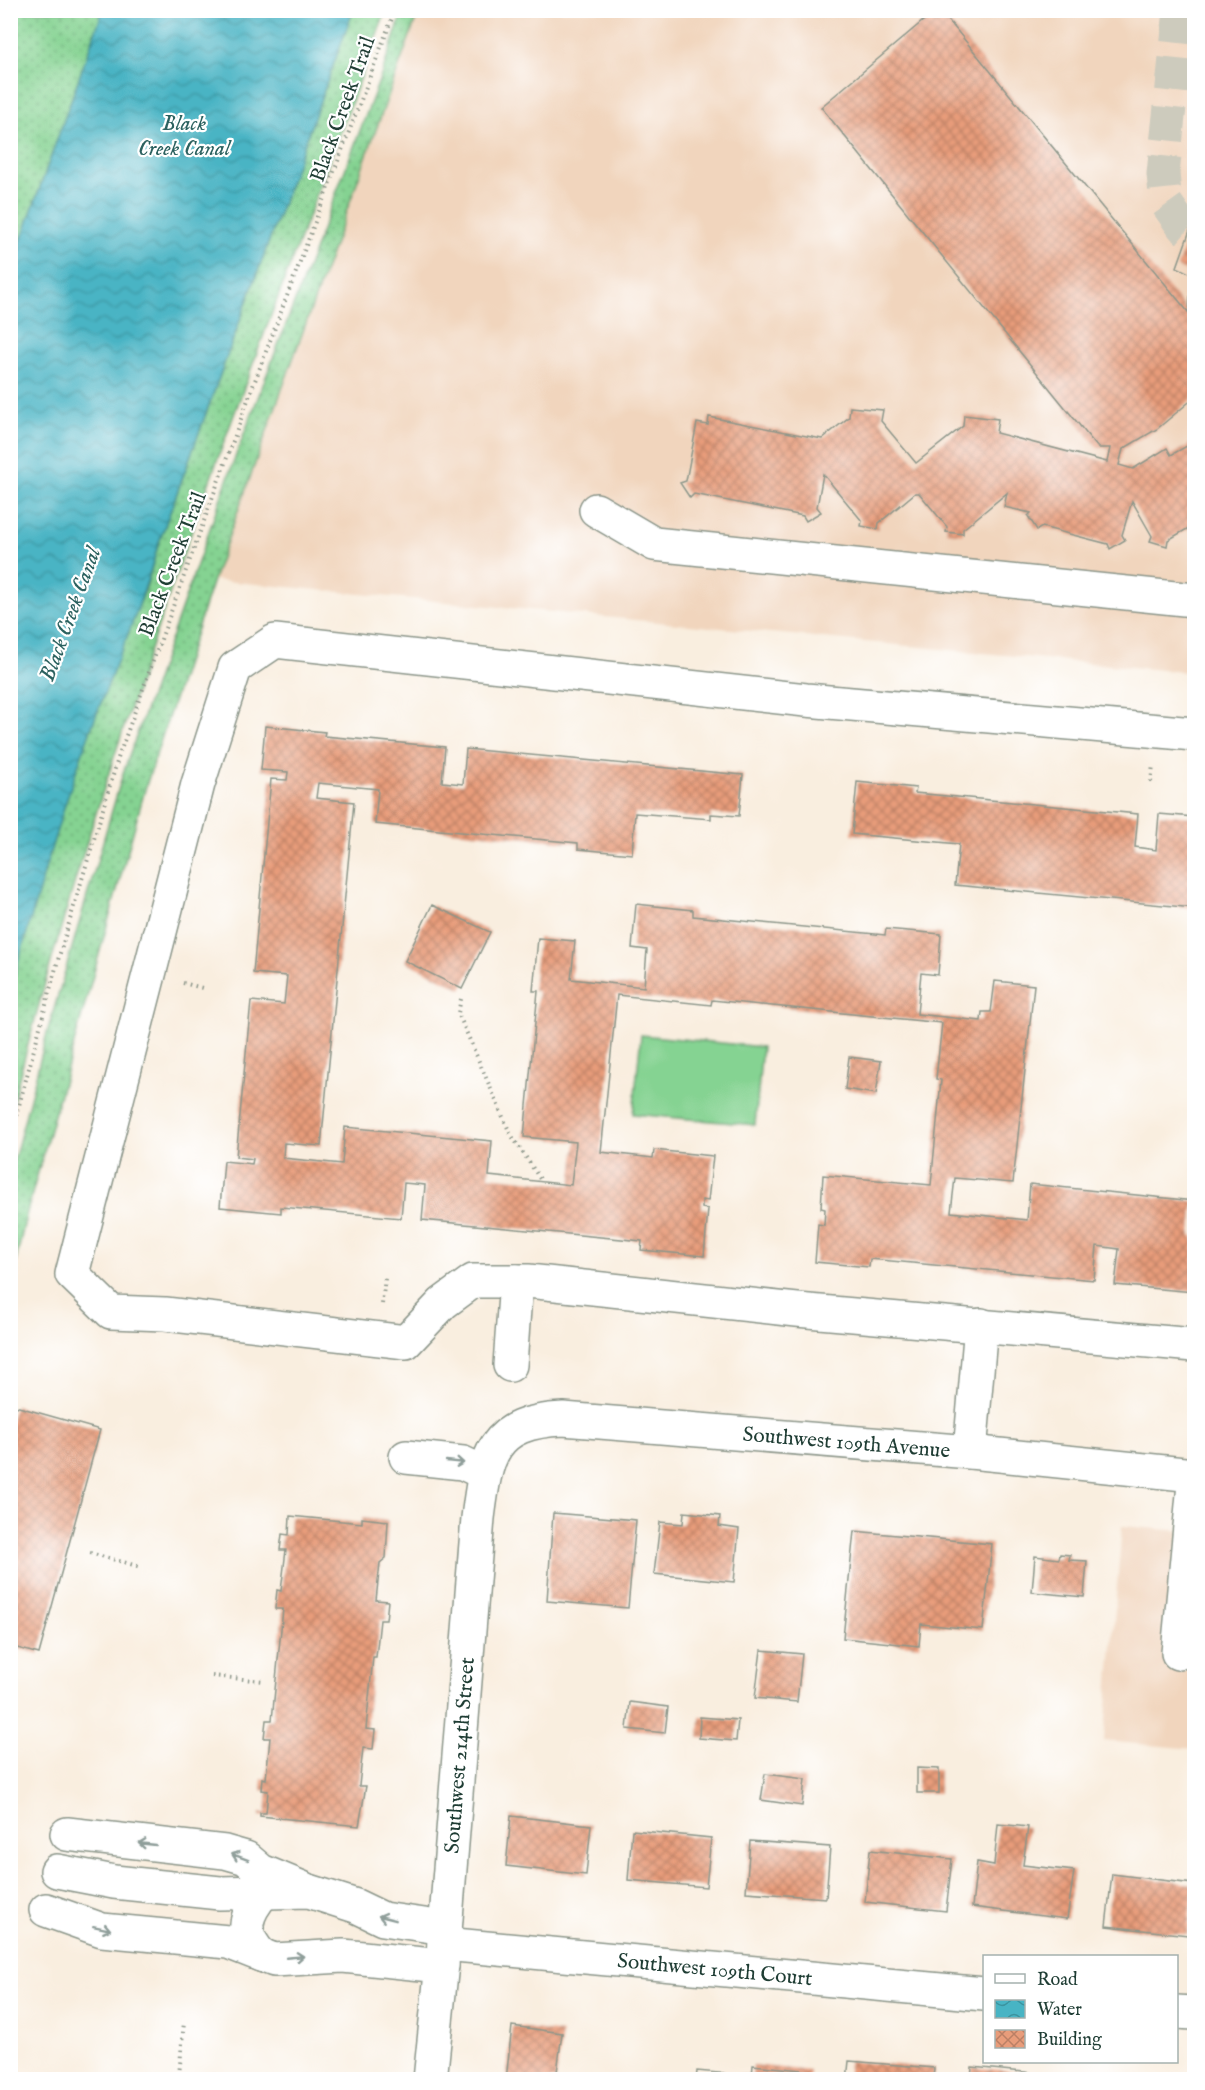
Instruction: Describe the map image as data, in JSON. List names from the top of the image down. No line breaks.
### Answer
{"streets":{"street":["Southwest 109th Avenue","Southwest 214th Street","Southwest 109th Court"],"path":["Black Creek Trail"]},"crossings":[["Southwest 109th Avenue","Southwest 214th Street"],["Southwest 214th Street","Southwest 109th Court"]],"water":["Black Creek Canal"],"legend":["Road","Water","Building"]}
